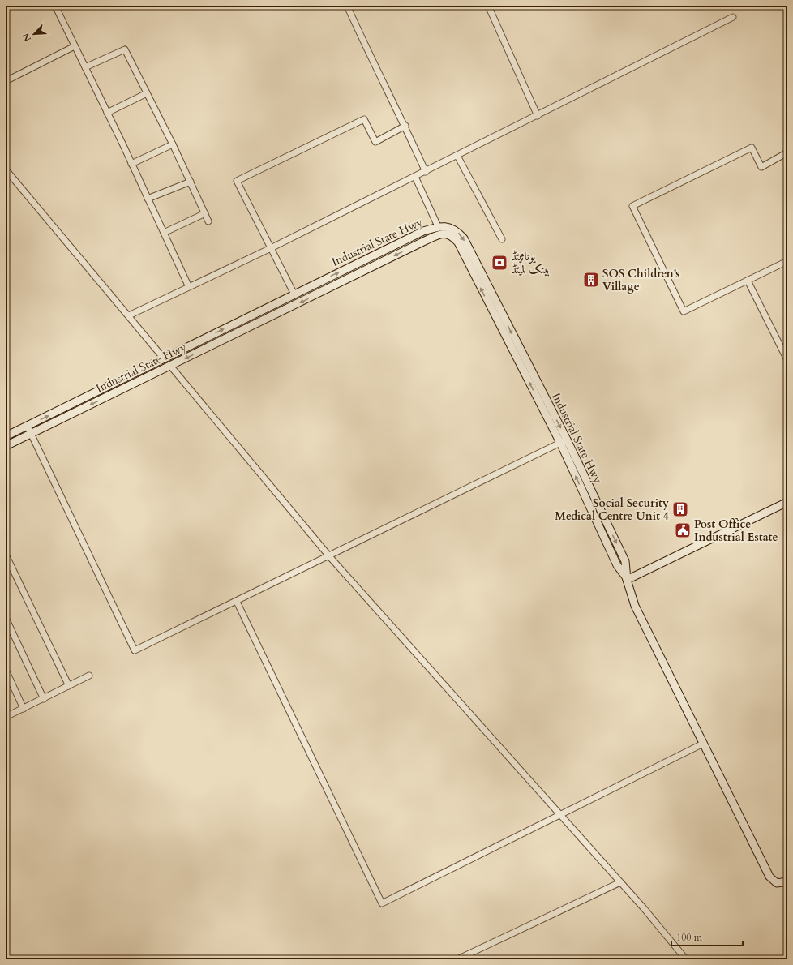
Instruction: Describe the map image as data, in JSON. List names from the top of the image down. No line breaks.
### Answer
{"streets":{"main road":["Industrial State Hwy"]},"places":{"bank":["یونائیٹڈ بینک لمیٹڈ"],"building":["SOS Children's Village","Social Security Medical Centre Unit 4"],"public building":["Post Office Industrial Estate"]},"scale_bar":"100 m","north":"bottom left"}
